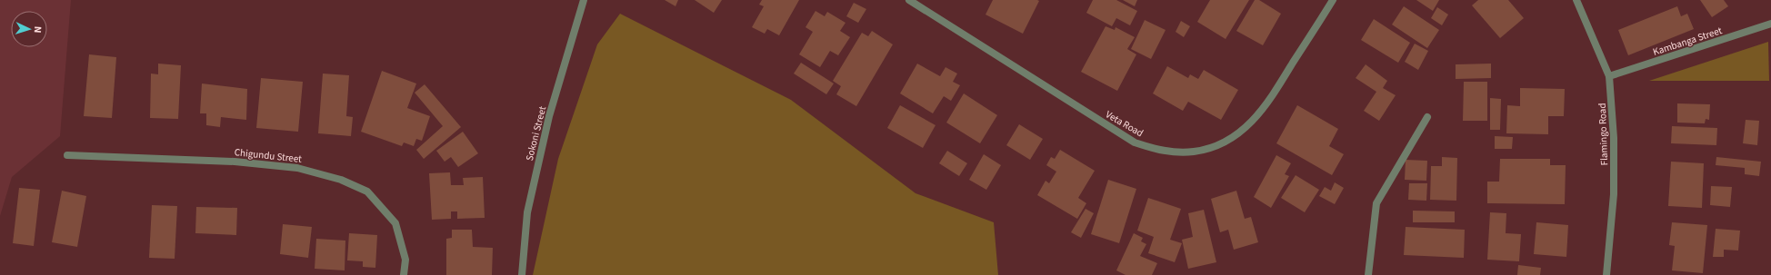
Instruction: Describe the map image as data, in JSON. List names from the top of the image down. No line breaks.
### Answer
{"streets":{"street":["Kambanga Street","Veta Road","Sokoni Street","Flamingo Road","Chigundu Street"]},"crossings":[["Kambanga Street","Flamingo Road"]],"north":"right"}
